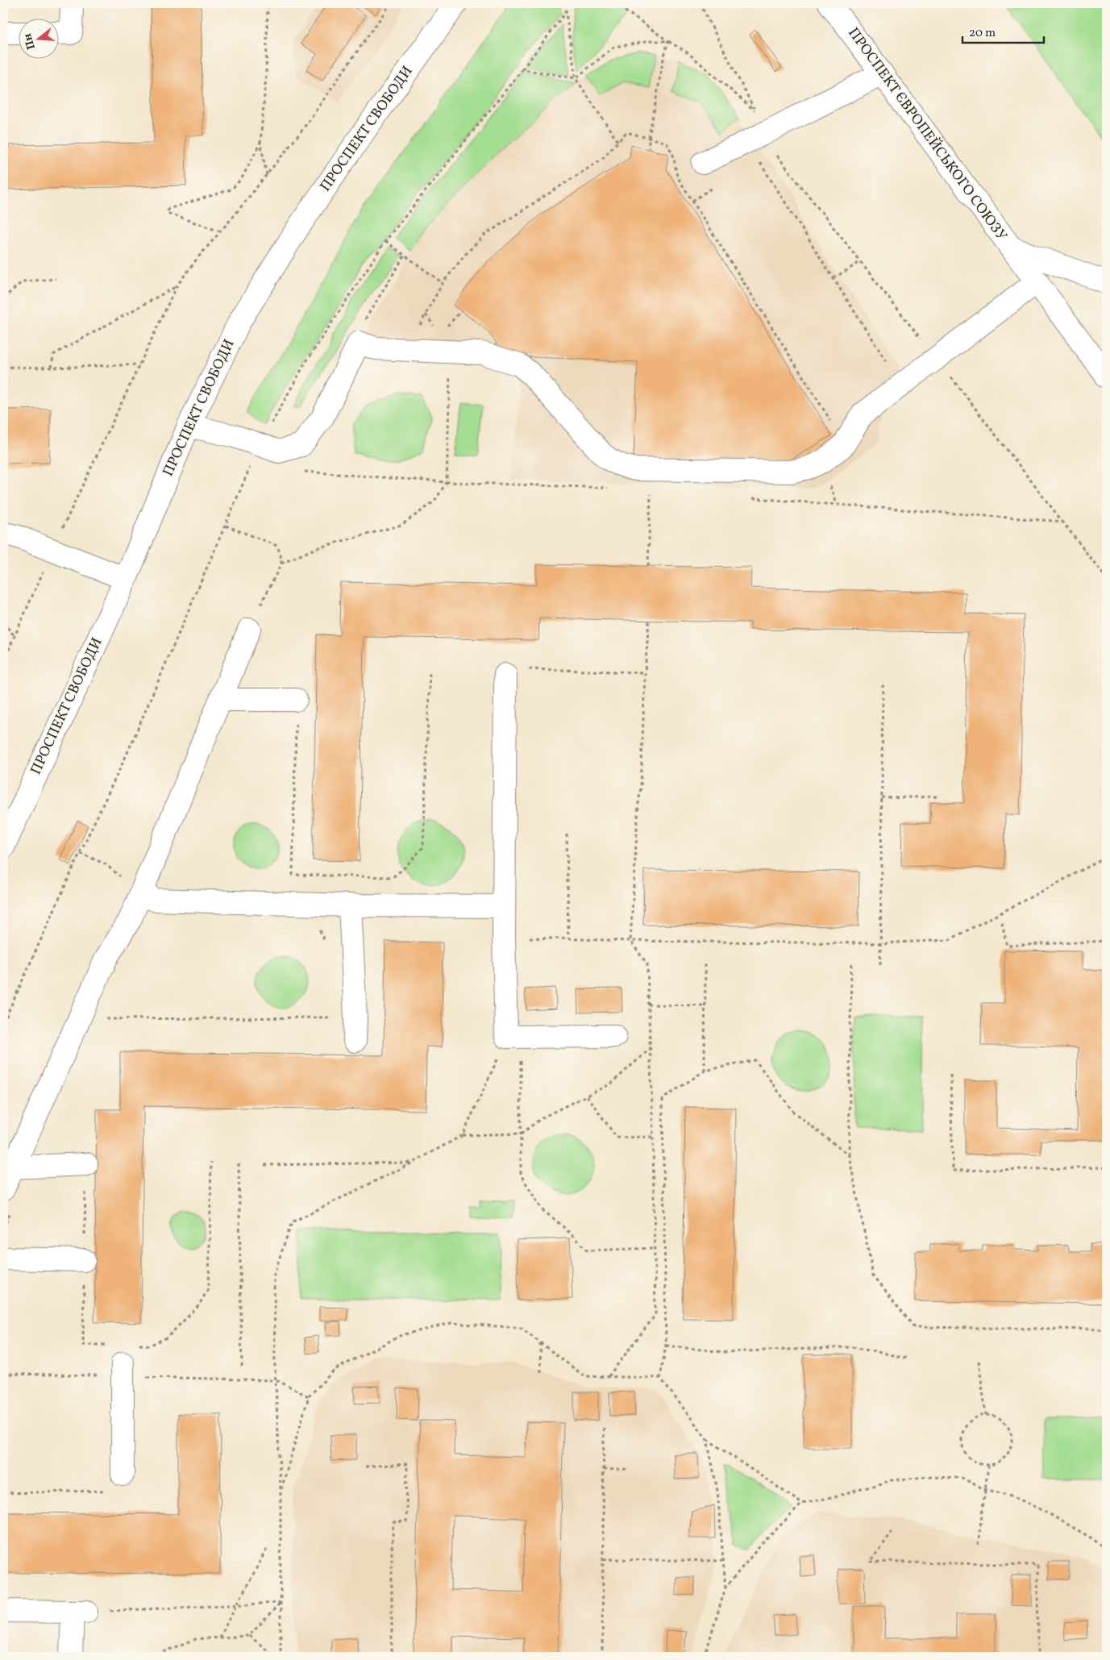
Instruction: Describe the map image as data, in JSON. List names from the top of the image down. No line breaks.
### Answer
{"streets":{"street":["ПРОСПЕКТ СВОБОДИ","ПРОСПЕКТ ЄВРОПЕЙСЬКОГО СОЮЗУ"]},"scale_bar":"20 m","north":"left"}
